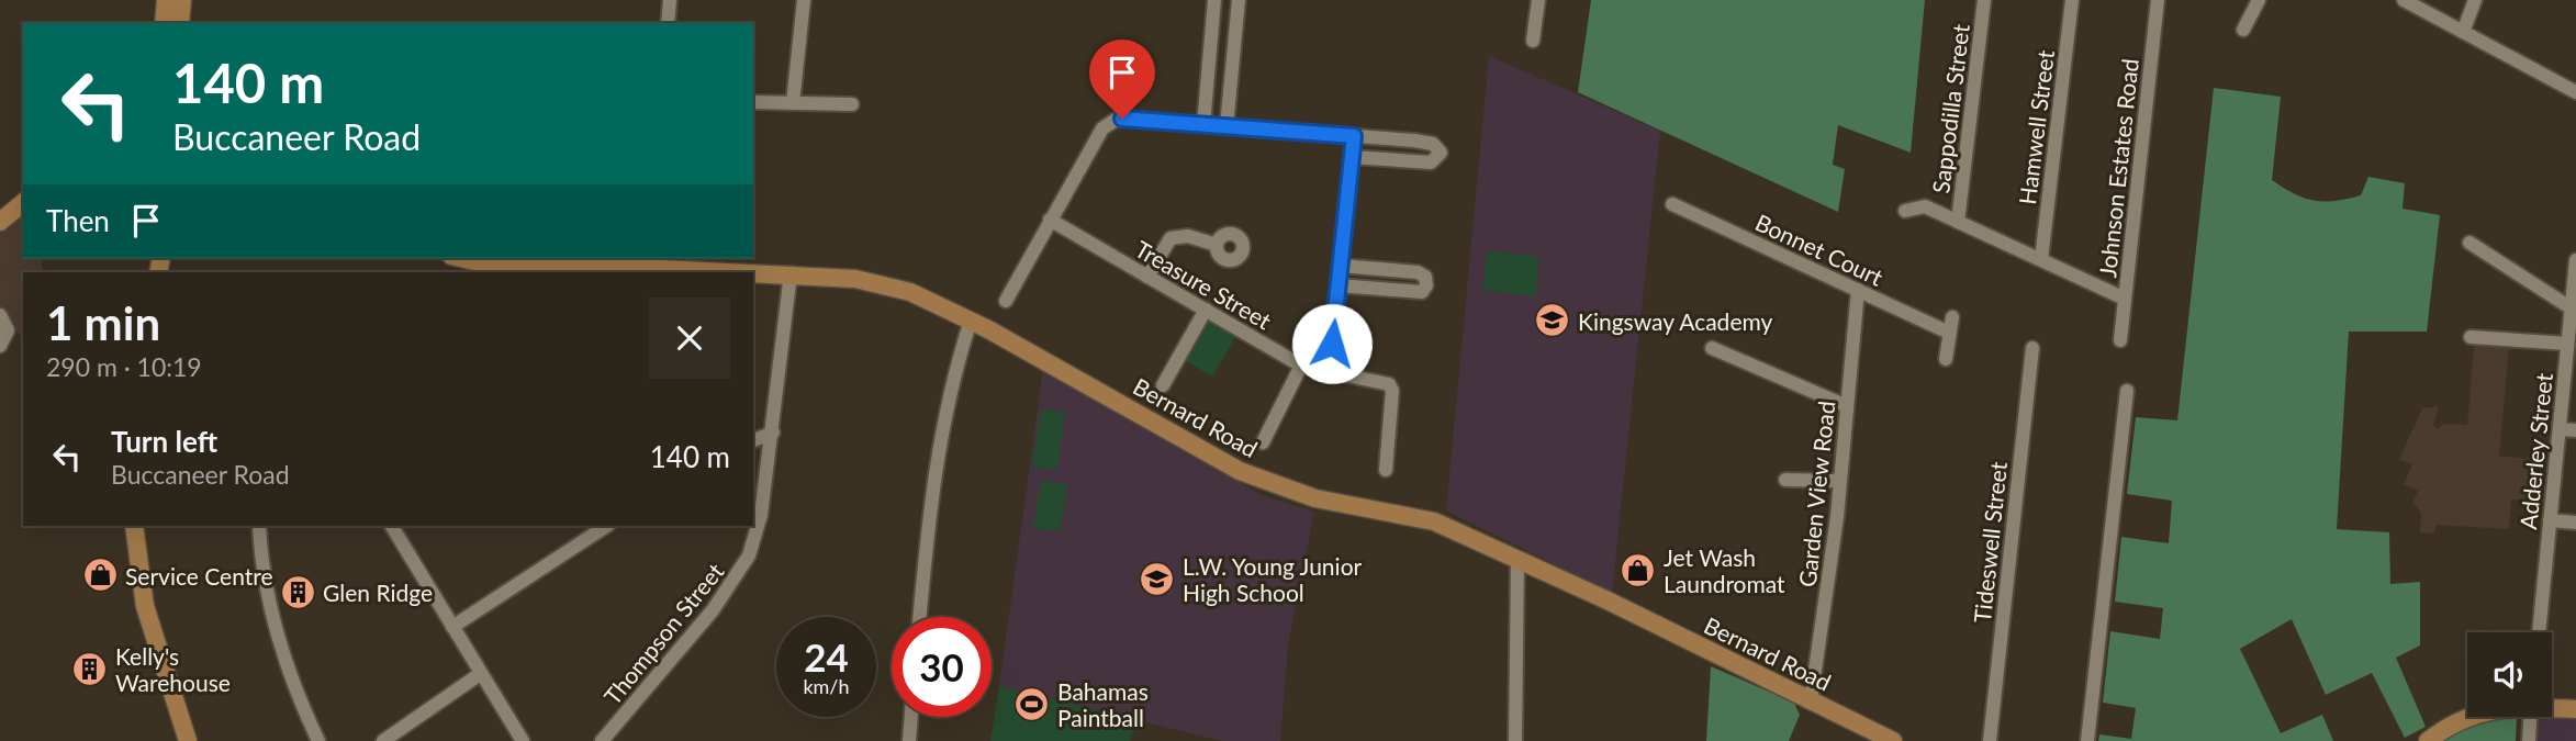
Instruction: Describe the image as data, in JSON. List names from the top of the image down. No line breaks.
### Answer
{"streets":{"main road":["Bernard Road"],"street":["Sappodilla Street","Hamwell Street","Johnson Estates Road","Bonnet Court","Treasure Street","Adderley Street","Garden View Road","Tideswell Street","Thompson Street"]},"crossings":[["Bonnet Court","Garden View Road"],["Bernard Road","Garden View Road"],["Bernard Road","Thompson Street"]],"places":{"school or university":["Kingsway Academy","L.W. Young Junior High School"],"shop":["Jet Wash Laundromat","Service Centre"],"building":["Glen Ridge","Kelly's Warehouse"],"sports":["Bahamas Paintball"]},"page":{"turn":["140 m","Buccaneer Road"],"then":"Then","heading":["1 min","290 m · 10:19"],"list":[{"name":"Turn left","note":"Buccaneer Road","value":"140 m"}],"speed":"24 km/h","limit":"30"}}
